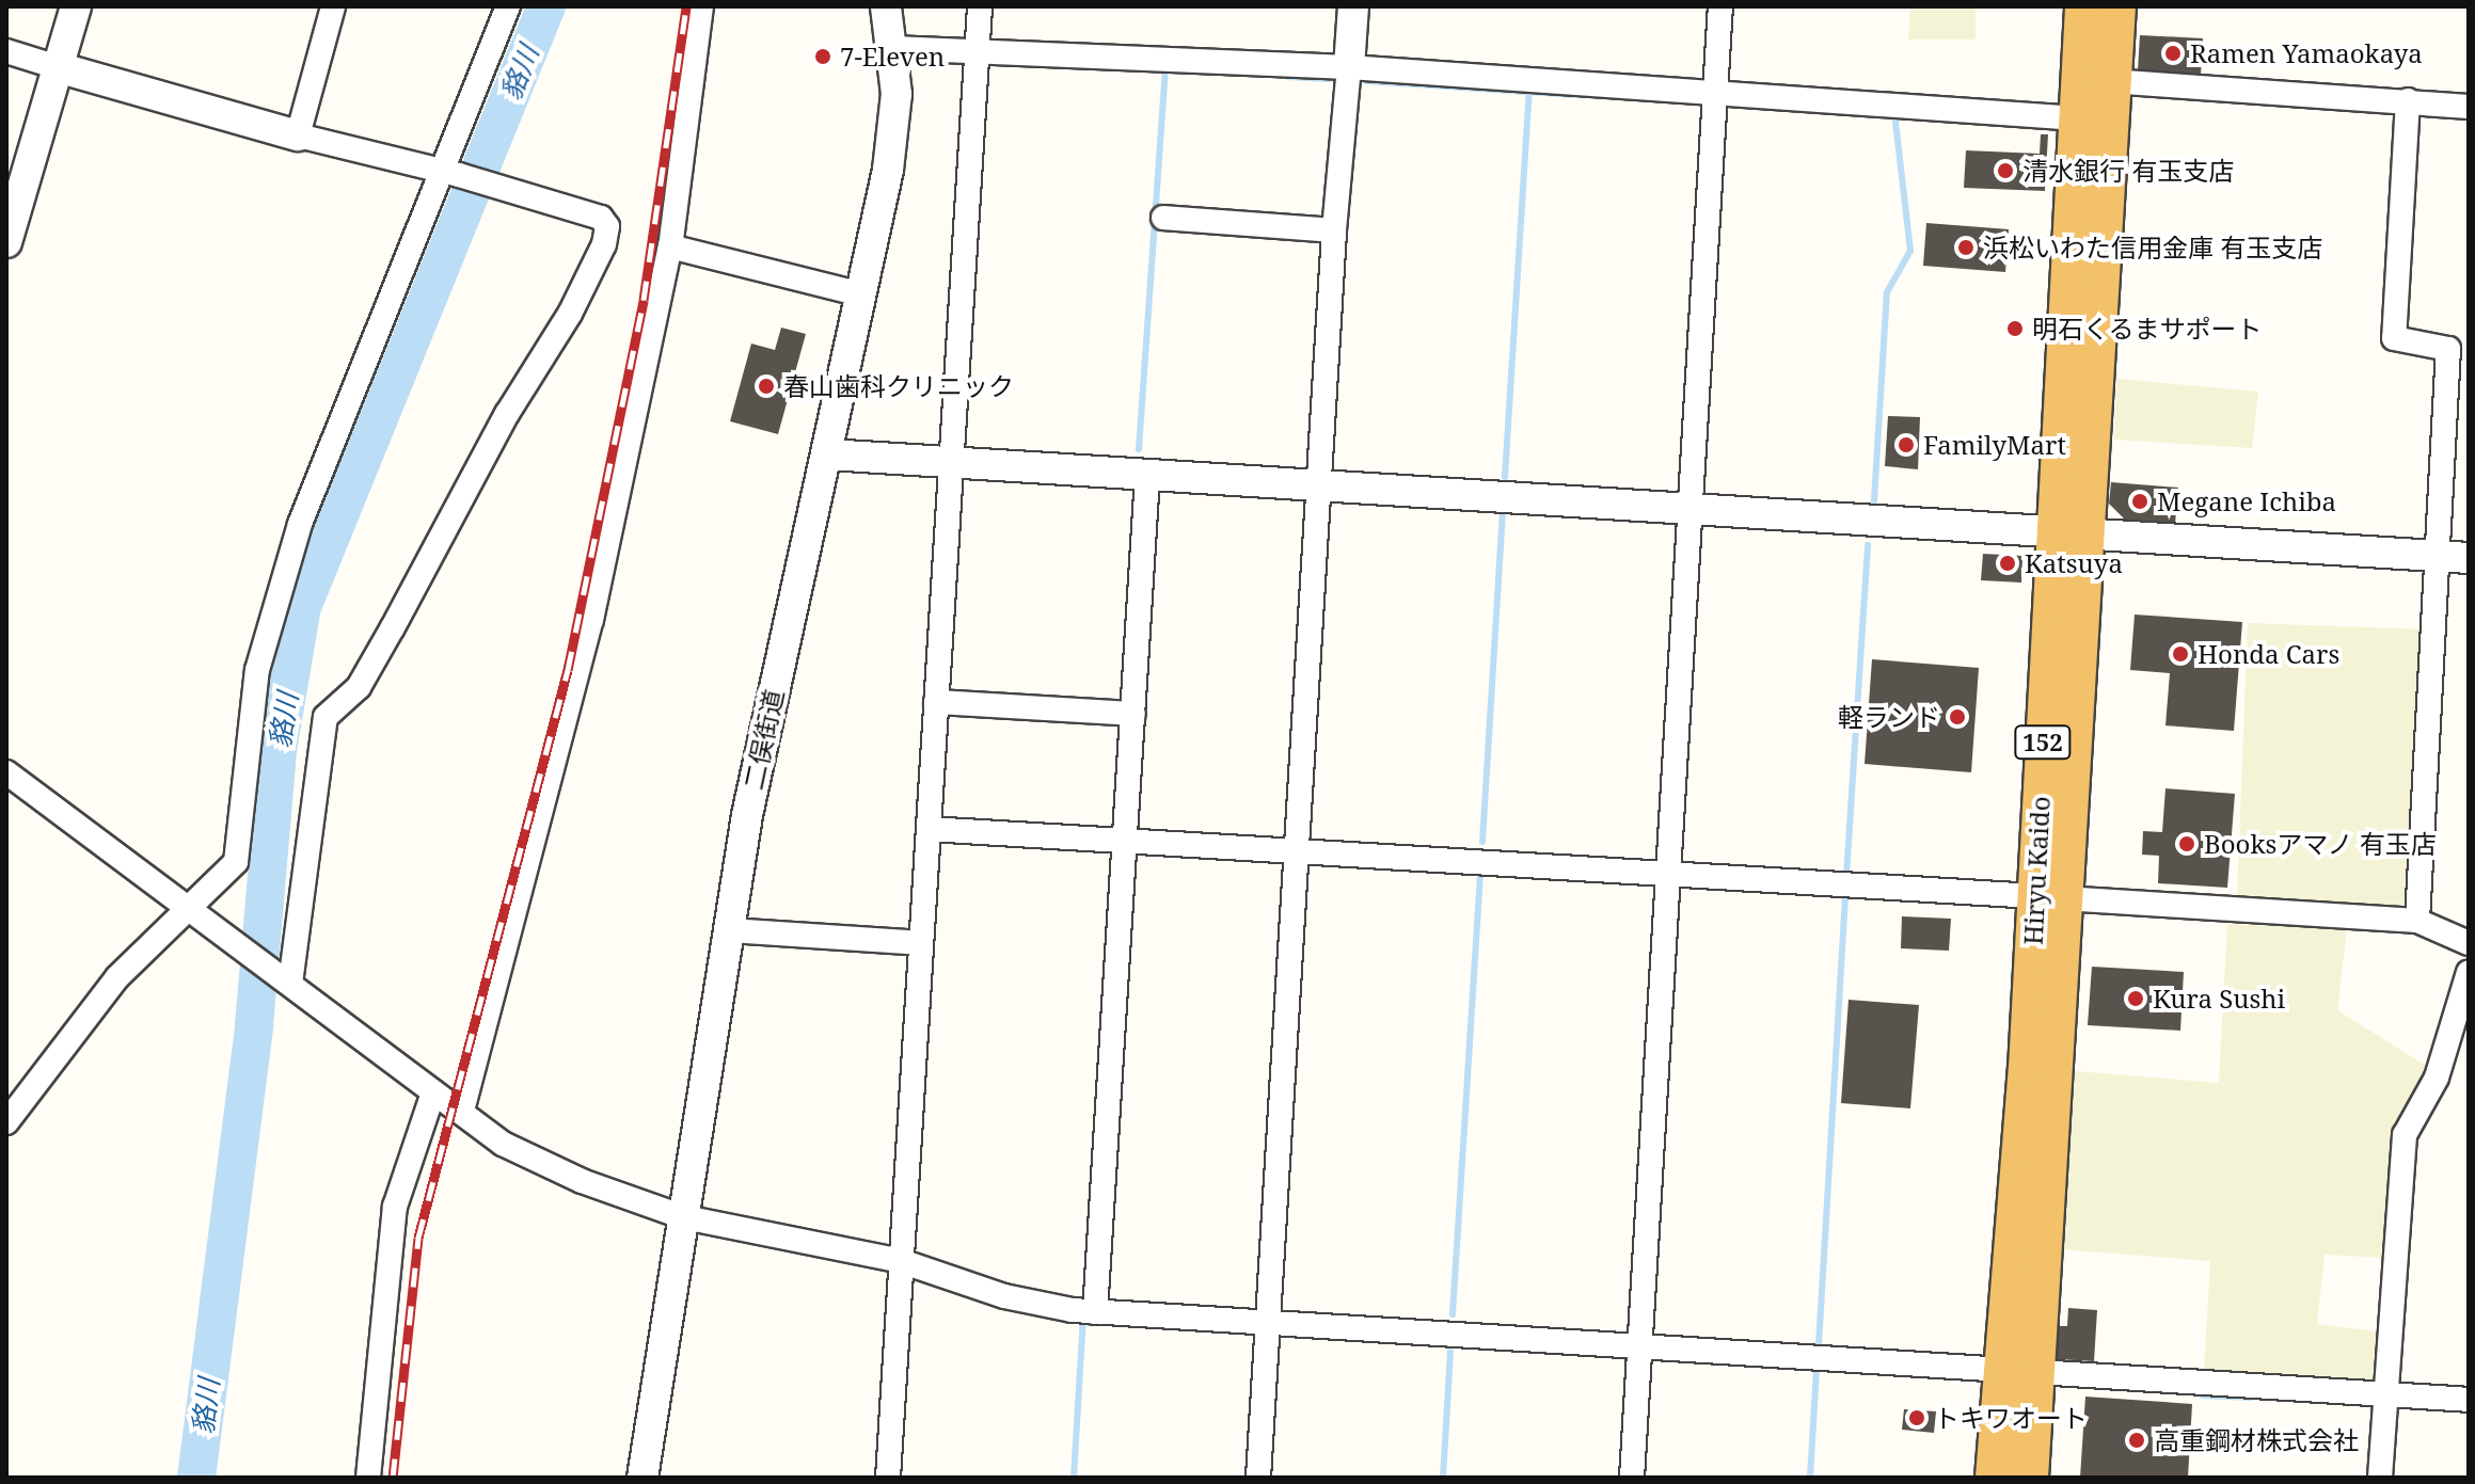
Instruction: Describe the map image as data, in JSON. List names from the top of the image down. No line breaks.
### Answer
{"streets":{"highway":["152","Hiryu Kaido"],"street":["二俣街道"]},"water":["貉川"],"places":["Ramen Yamaokaya","7-Eleven","清水銀行 有玉支店","浜松いわた信用金庫 有玉支店","明石くるまサポート","春山歯科クリニック","FamilyMart","Megane Ichiba","Katsuya","Honda Cars","軽ランド","Booksアマノ 有玉店","Kura Sushi","トキワオート","高重鋼材株式会社"]}
